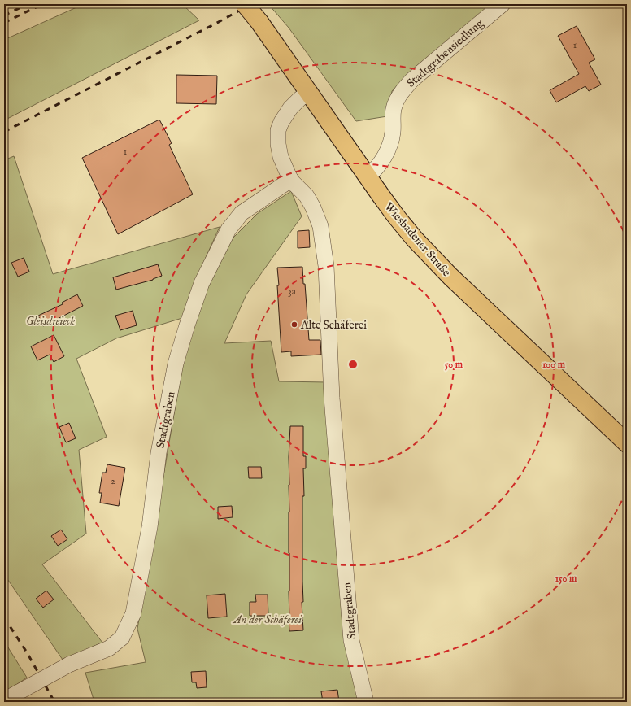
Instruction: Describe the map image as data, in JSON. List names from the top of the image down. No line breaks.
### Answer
{"streets":{"main road":["Wiesbadener Straße"],"street":["Stadtgrabensiedlung","Stadtgraben"]},"crossings":[["Stadtgrabensiedlung","Wiesbadener Straße"],["Wiesbadener Straße","Stadtgraben"]],"parks":["Gleisdreieck","An der Schäferei"],"places":["Alte Schäferei"],"house_numbers":["1","1","3a","2"],"rings":["50 m","100 m","150 m"]}
